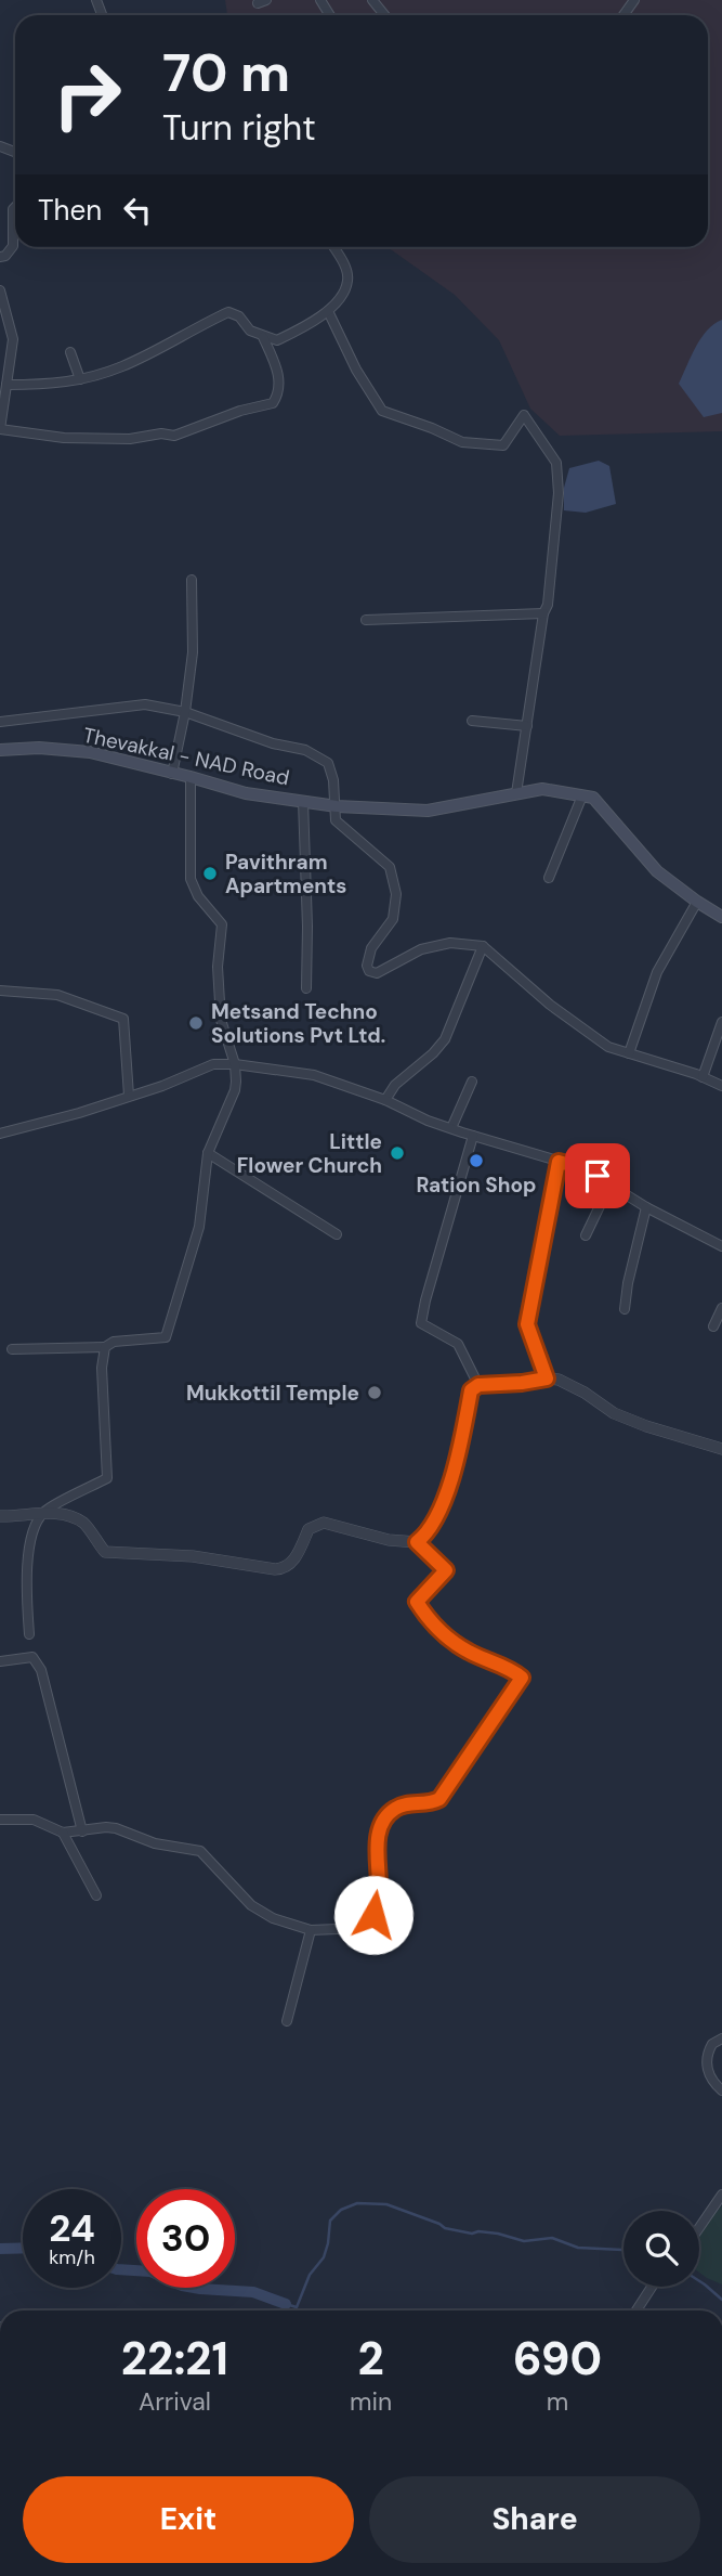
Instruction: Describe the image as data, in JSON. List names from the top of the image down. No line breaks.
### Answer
{"streets":{"main road":["Thevakkal - NAD Road"]},"places":["Pavithram Apartments","Metsand Techno Solutions Pvt Ltd.","Little Flower Church","Ration Shop","Mukkottil Temple"],"page":{"turn":["70 m","Turn right"],"then":"Then","speed":"24 km/h","limit":"30","eta":["22:21","Arrival","2","min","690","m"],"buttons":["Exit","Share"]}}
